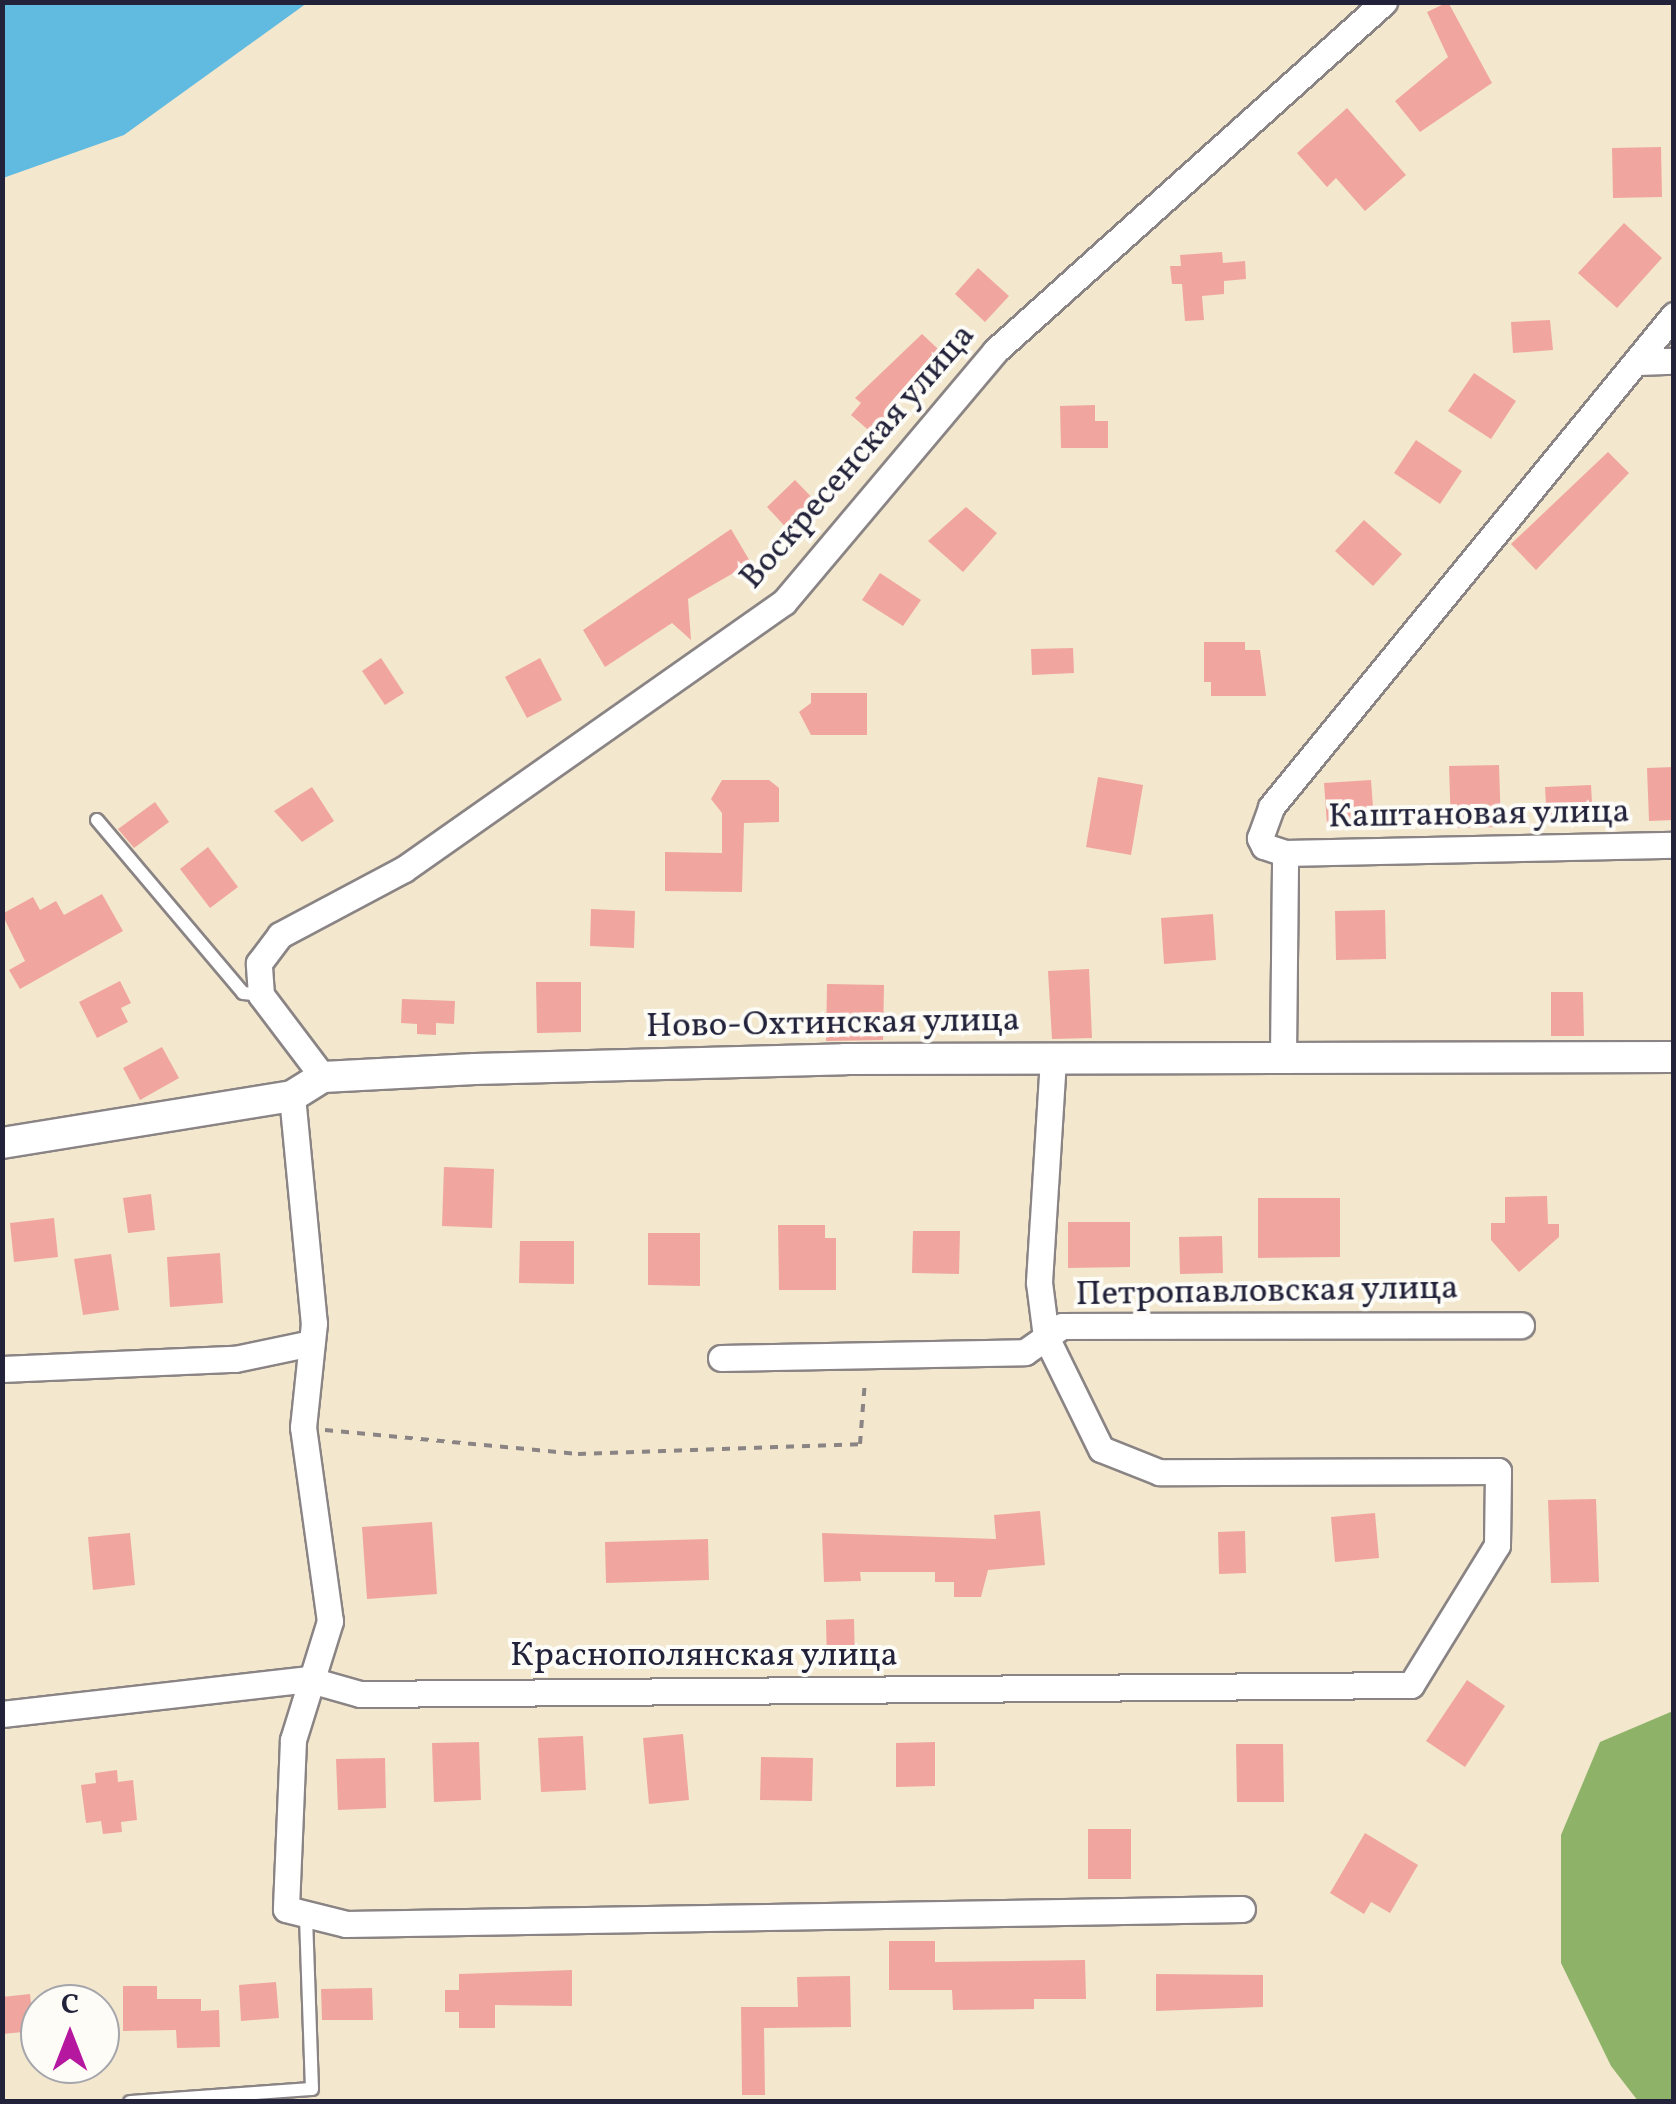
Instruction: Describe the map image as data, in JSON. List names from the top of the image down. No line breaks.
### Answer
{"streets":{"street":["Воскресенская улица","Каштановая улица","Ново-Охтинская улица","Петропавловская улица","Краснополянская улица"]},"crossings":[["Петропавловская улица","Краснополянская улица"]],"north":"top"}
